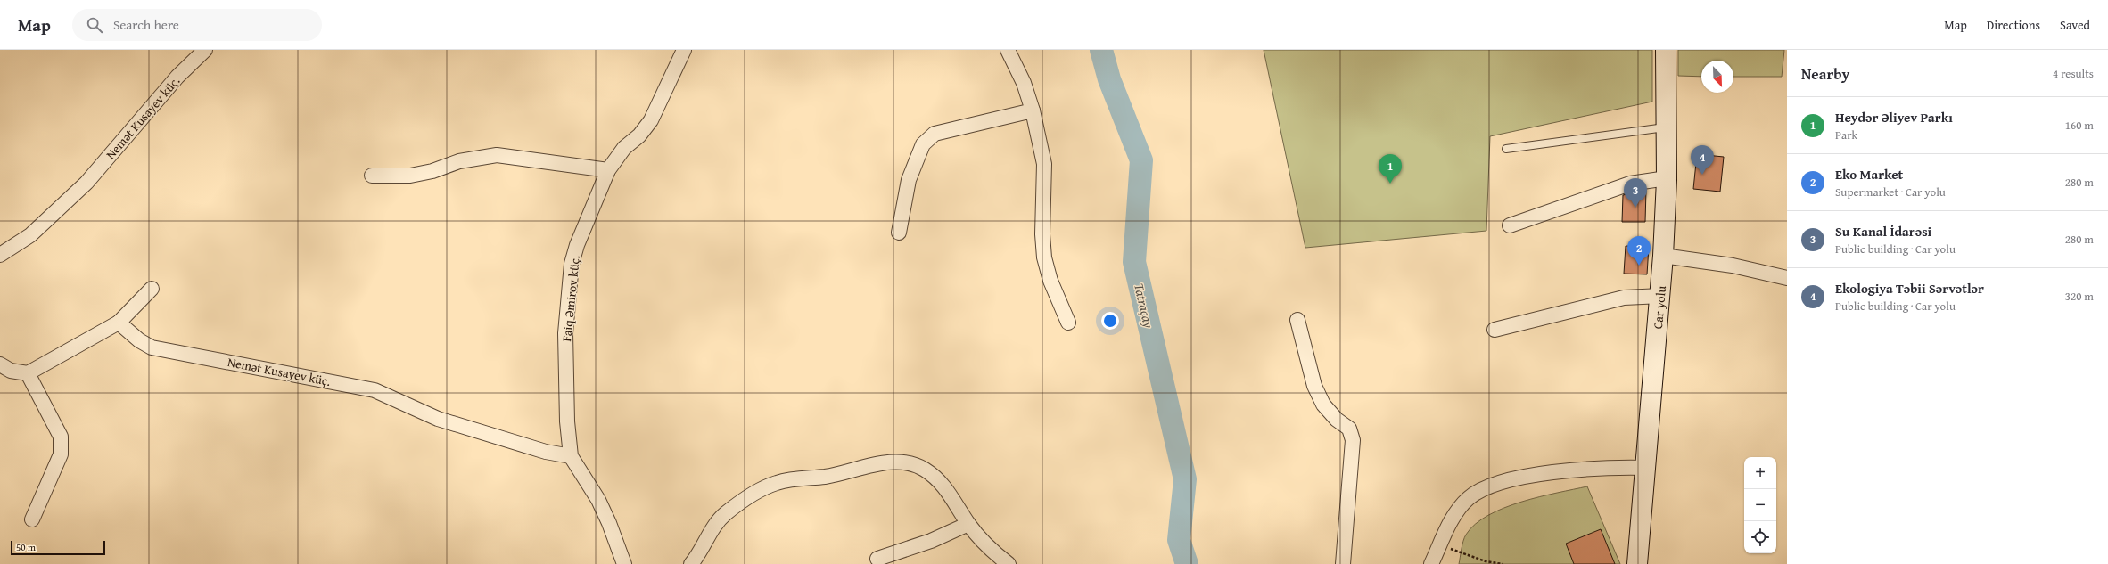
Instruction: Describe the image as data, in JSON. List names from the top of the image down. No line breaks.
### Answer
{"streets":{"street":["Nemət Kusayev küç.","Faiq Əmirov küç.","Car yolu"]},"crossings":[["Nemət Kusayev küç.","Faiq Əmirov küç."]],"water":["Tatraçay"],"scale_bar":"50 m","north":"bottom right","page":{"header":"Map","search":"Search here","nav":["Map","Directions","Saved"],"heading":["Nearby","4 results"],"list":[{"mark":"1","name":"Heydər Əliyev Parkı","note":"Park","value":"160 m"},{"mark":"2","name":"Eko Market","note":"Supermarket · Car yolu","value":"280 m"},{"mark":"3","name":"Su Kanal İdarəsi","note":"Public building · Car yolu","value":"280 m"},{"mark":"4","name":"Ekologiya Təbii Sərvətlər","note":"Public building · Car yolu","value":"320 m"}],"pins":["4","1","3","2"],"map_buttons":["+","−"],"scale":"50 m"}}
